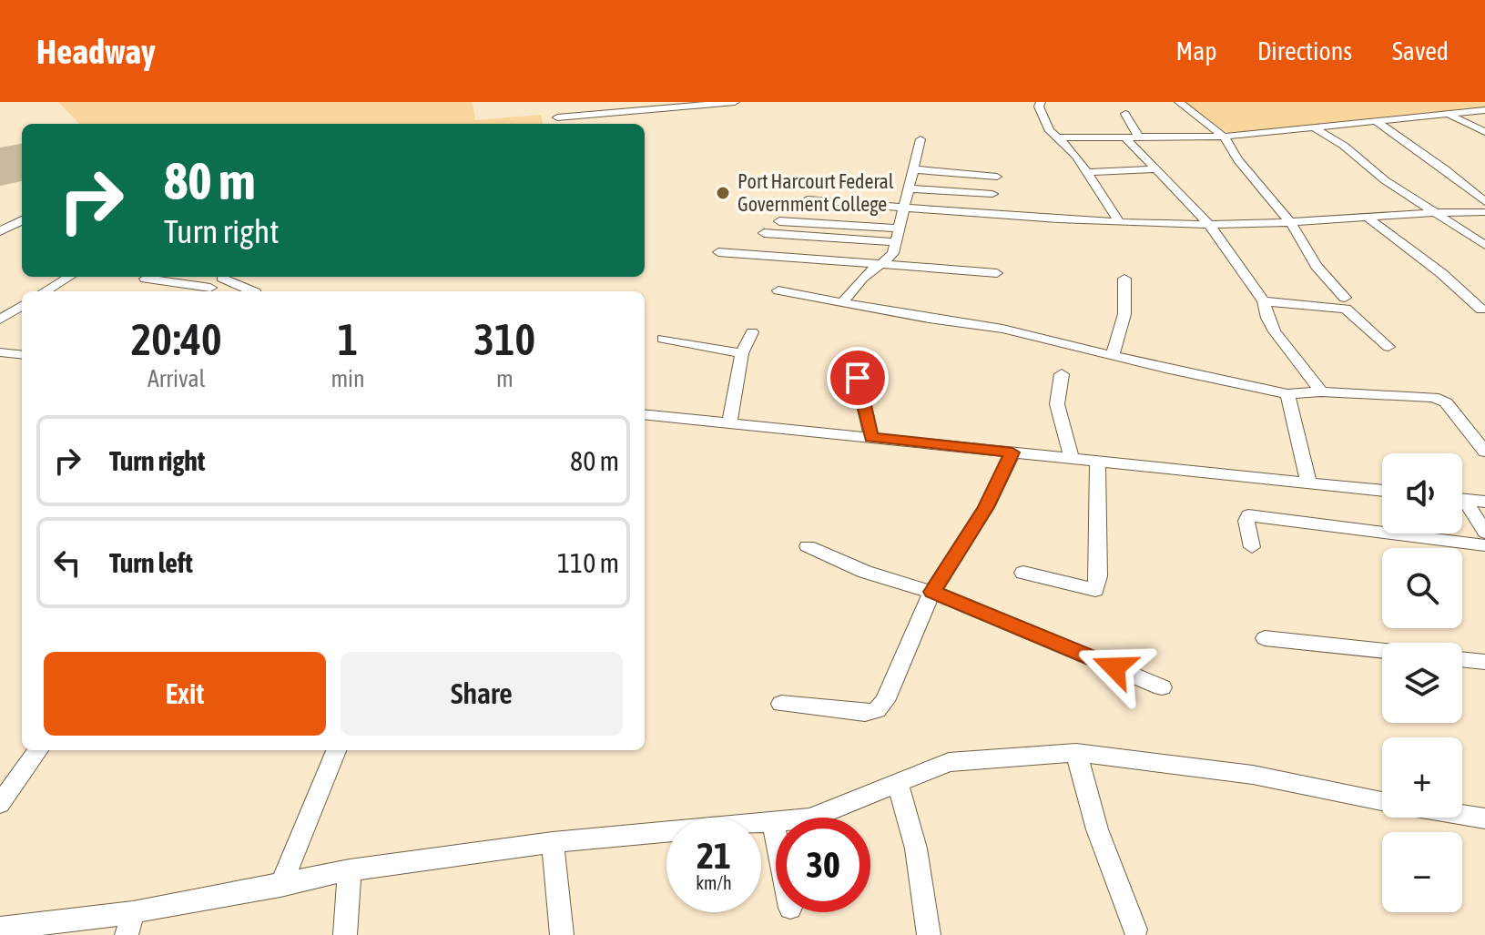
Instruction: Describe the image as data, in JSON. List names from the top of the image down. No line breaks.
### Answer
{"places":["Port Harcourt Federal Government College"],"page":{"header":"Headway","nav":["Map","Directions","Saved"],"turn":["80 m","Turn right"],"eta":["20:40","Arrival","1","min","310","m"],"list":[{"name":"Turn right","value":"80 m"},{"name":"Turn left","value":"110 m"}],"map_buttons":["+","−"],"buttons":["Exit","Share"],"speed":"21 km/h","limit":"30"}}
